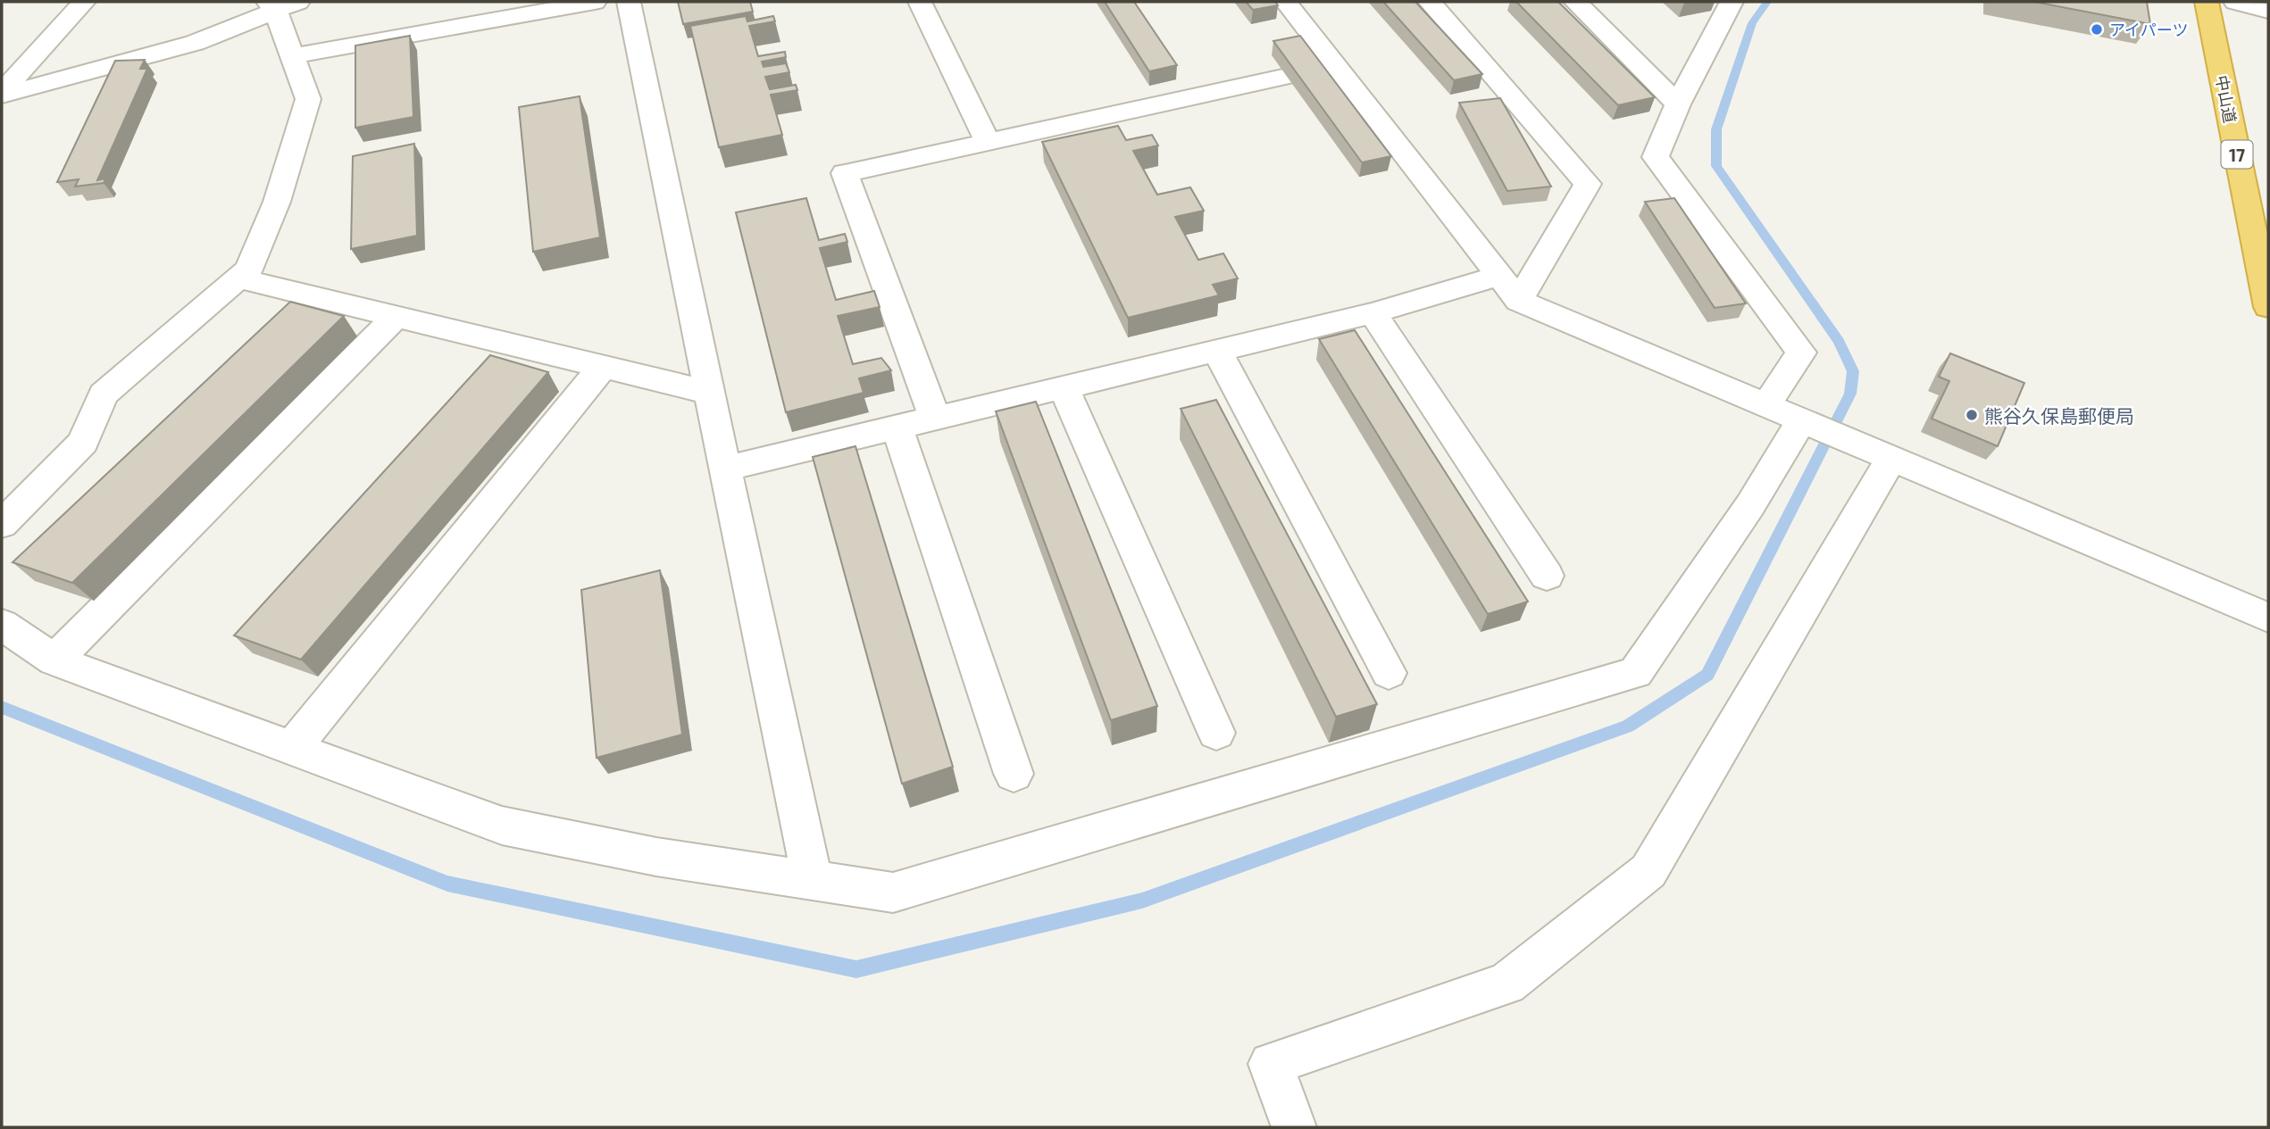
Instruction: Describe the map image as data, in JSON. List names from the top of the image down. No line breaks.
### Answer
{"streets":{"highway":["中山道","17"]},"places":["アイパーツ","熊谷久保島郵便局"]}
